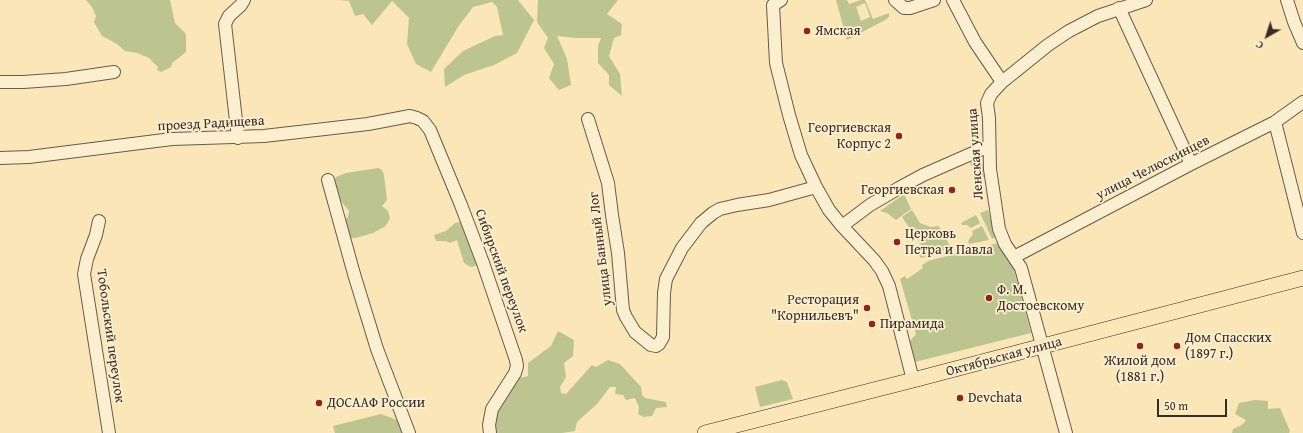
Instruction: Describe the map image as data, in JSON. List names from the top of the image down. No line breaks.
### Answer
{"streets":{"main road":["Октябрьская улица"],"street":["проезд Радищева","Ленская улица","улица Челюскинцев","улица Банный Лог","Сибирский переулок","Тобольский переулок"]},"crossings":[["проезд Радищева","Сибирский переулок"],["Ленская улица","улица Челюскинцев"],["Ленская улица","Октябрьская улица"]],"places":["Ямская","Георгиевская Корпус 2","Георгиевская","Церковь Петра и Павла","Ф. М. Достоевскому","Ресторация \"Корнильевъ\"","Пирамида","Жилой дом (1881 г.)","Дом Спасских (1897 г.)","Devchata","ДОСААФ России"],"scale_bar":"50 m","north":"bottom left"}
